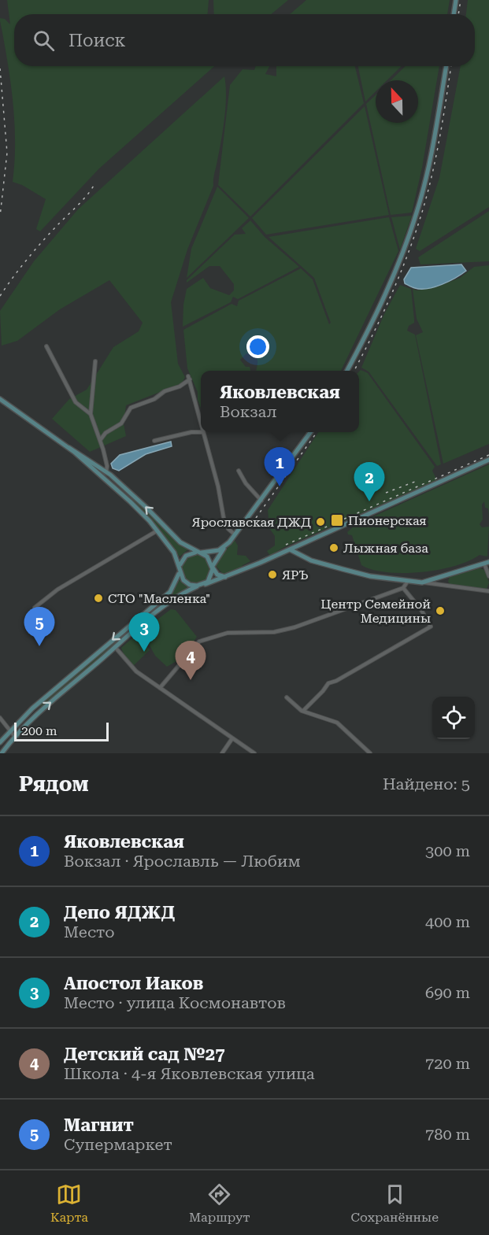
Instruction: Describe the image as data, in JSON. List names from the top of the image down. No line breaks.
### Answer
{"places":{"transit":["Пионерская"],"other":["Ярославская ДЖД","Лыжная база","ЯРЪ","СТО \"Масленка\"","Центр Семейной Медицины"]},"scale_bar":"200 m","north":"top","page":{"search":"Поиск","popup":["Яковлевская","Вокзал"],"pins":["1","2","5","3","4"],"scale":"200 m","heading":["Рядом","Найдено: 5"],"list":[{"mark":"1","name":"Яковлевская","note":"Вокзал · Ярославль — Любим","value":"300 m"},{"mark":"2","name":"Депо ЯДЖД","note":"Место","value":"400 m"},{"mark":"3","name":"Апостол Иаков","note":"Место · улица Космонавтов","value":"690 m"},{"mark":"4","name":"Детский сад №27","note":"Школа · 4-я Яковлевская улица","value":"720 m"},{"mark":"5","name":"Магнит","note":"Супермаркет","value":"780 m"}],"nav":["Карта","Маршрут","Сохранённые"]}}
